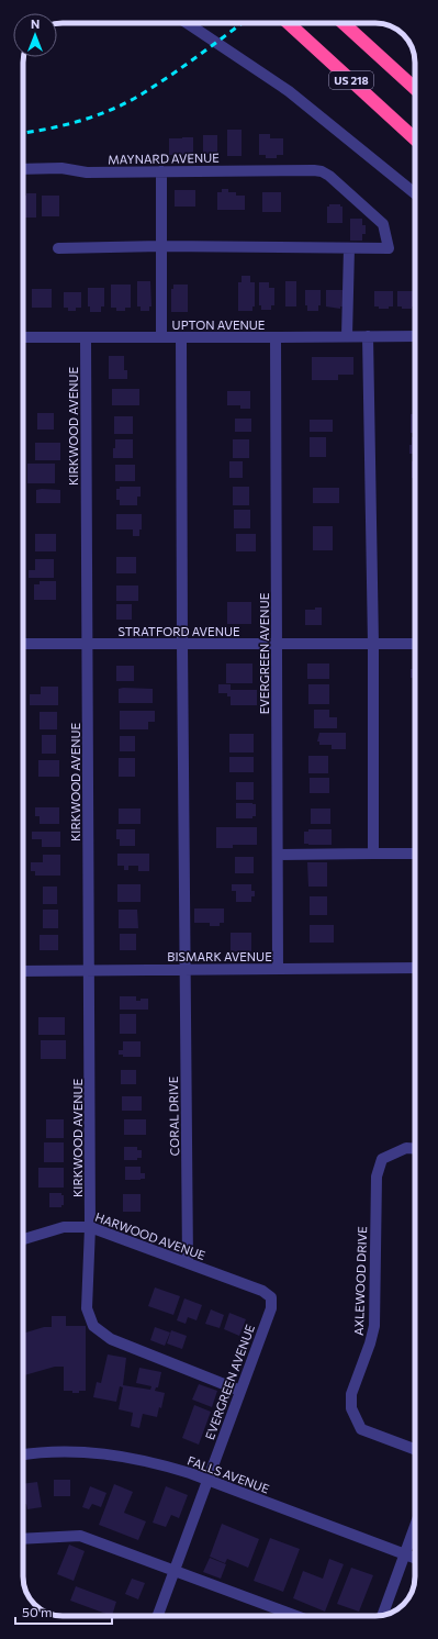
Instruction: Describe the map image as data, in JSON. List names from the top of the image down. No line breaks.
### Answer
{"streets":{"highway":["US 218"],"street":["MAYNARD AVENUE","UPTON AVENUE","KIRKWOOD AVENUE","STRATFORD AVENUE","EVERGREEN AVENUE","BISMARK AVENUE","CORAL DRIVE","HARWOOD AVENUE","AXLEWOOD DRIVE","FALLS AVENUE"]},"crossings":[["UPTON AVENUE","KIRKWOOD AVENUE"],["UPTON AVENUE","EVERGREEN AVENUE"],["UPTON AVENUE","CORAL DRIVE"],["KIRKWOOD AVENUE","STRATFORD AVENUE"],["KIRKWOOD AVENUE","EVERGREEN AVENUE"],["KIRKWOOD AVENUE","BISMARK AVENUE"],["KIRKWOOD AVENUE","HARWOOD AVENUE"],["STRATFORD AVENUE","EVERGREEN AVENUE"],["STRATFORD AVENUE","CORAL DRIVE"],["EVERGREEN AVENUE","BISMARK AVENUE"],["EVERGREEN AVENUE","HARWOOD AVENUE"],["EVERGREEN AVENUE","FALLS AVENUE"],["BISMARK AVENUE","CORAL DRIVE"],["CORAL DRIVE","HARWOOD AVENUE"]],"scale_bar":"50 m","north":"top"}
